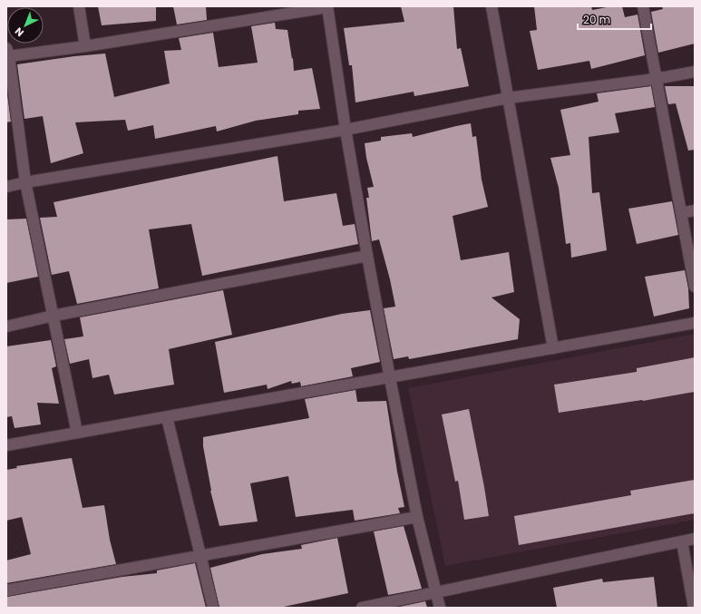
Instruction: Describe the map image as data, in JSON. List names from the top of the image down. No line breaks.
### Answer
{"scale_bar":"20 m","north":"bottom left"}
